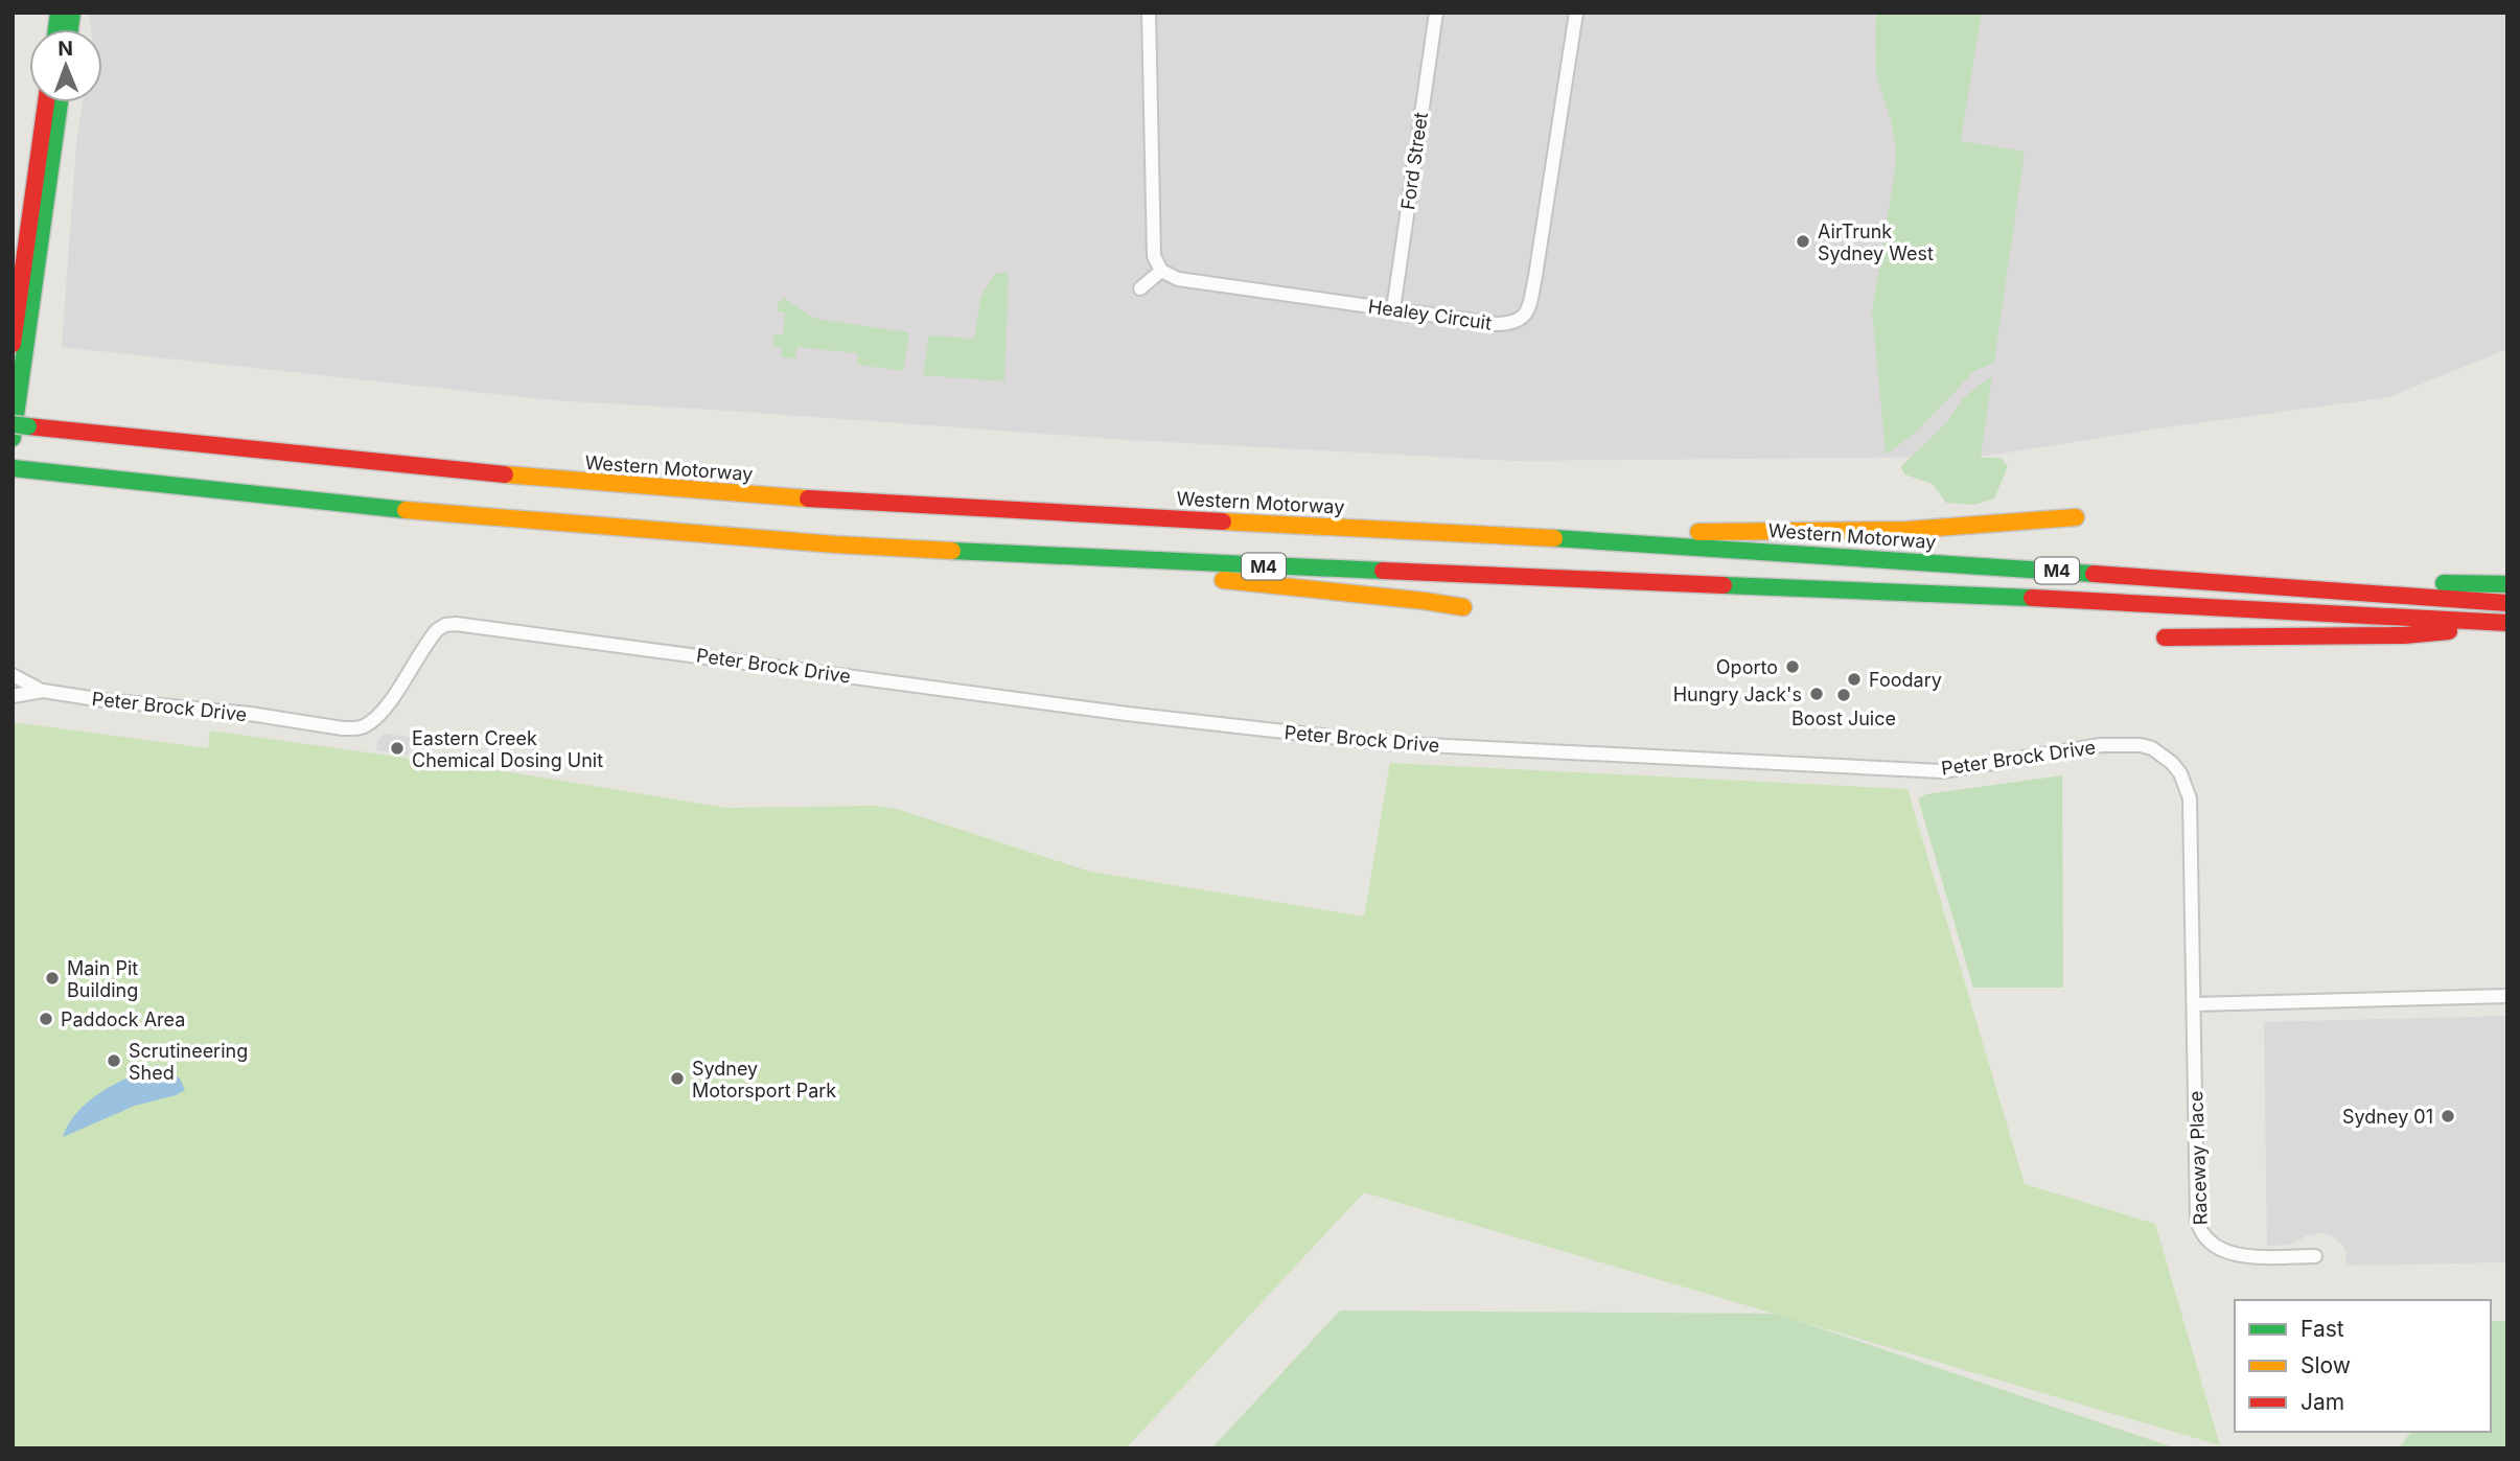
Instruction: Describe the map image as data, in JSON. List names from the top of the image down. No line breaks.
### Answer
{"streets":{"main road":["Western Motorway","M4"],"street":["Ford Street","Healey Circuit","Peter Brock Drive","Raceway Place"]},"crossings":[["Ford Street","Healey Circuit"],["Peter Brock Drive","Raceway Place"]],"places":["AirTrunk Sydney West","Oporto","Foodary","Hungry Jack's","Boost Juice","Eastern Creek Chemical Dosing Unit","Main Pit Building","Paddock Area","Scrutineering Shed","Sydney Motorsport Park","Sydney 01"],"legend":["Fast","Slow","Jam"],"north":"top"}
